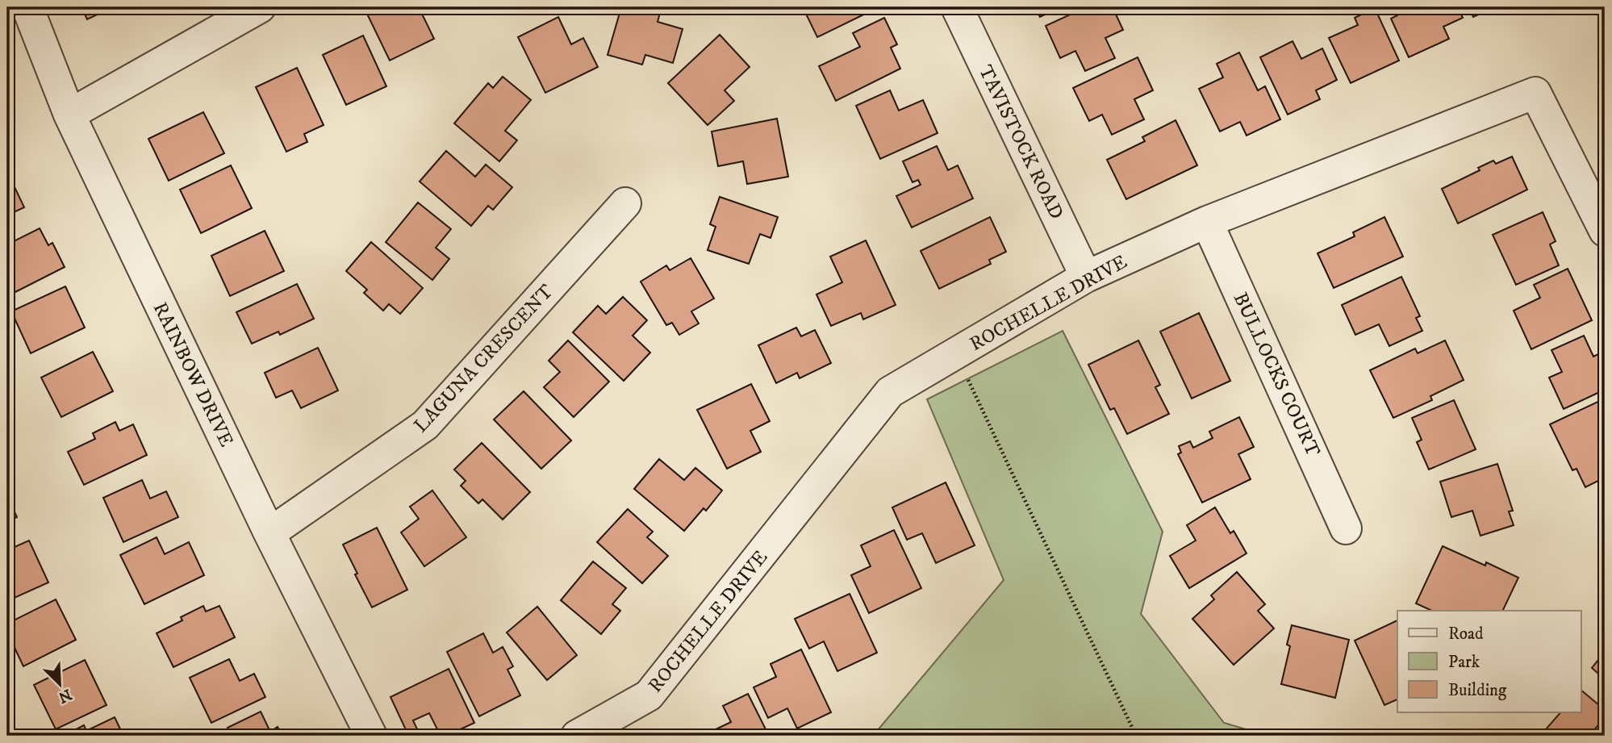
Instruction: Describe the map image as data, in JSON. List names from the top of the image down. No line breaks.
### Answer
{"streets":{"street":["TAVISTOCK ROAD","ROCHELLE DRIVE","LAGUNA CRESCENT","RAINBOW DRIVE","BULLOCKS COURT"]},"crossings":[["TAVISTOCK ROAD","ROCHELLE DRIVE"],["ROCHELLE DRIVE","BULLOCKS COURT"],["LAGUNA CRESCENT","RAINBOW DRIVE"]],"legend":["Road","Park","Building"],"north":"bottom right"}
